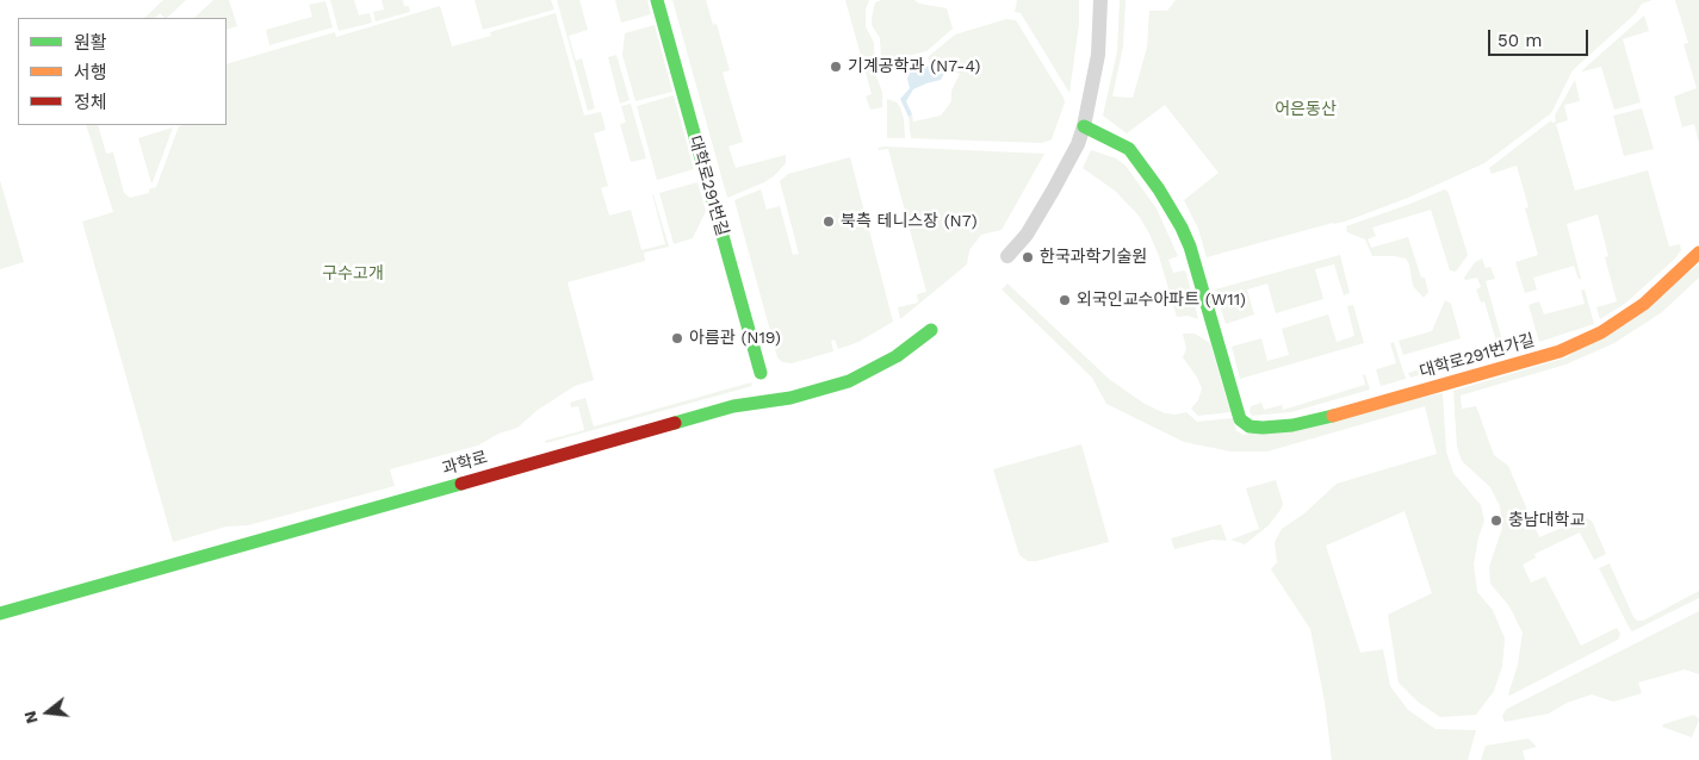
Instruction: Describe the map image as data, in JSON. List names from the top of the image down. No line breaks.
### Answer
{"streets":{"street":["대학로291번길","대학로291번가길","과학로"]},"parks":["어은동산","구수고개"],"places":["기계공학과 (N7-4)","북측 테니스장 (N7)","한국과학기술원","외국인교수아파트 (W11)","아름관 (N19)","충남대학교"],"legend":["원활","서행","정체"],"scale_bar":"50 m","north":"left"}
